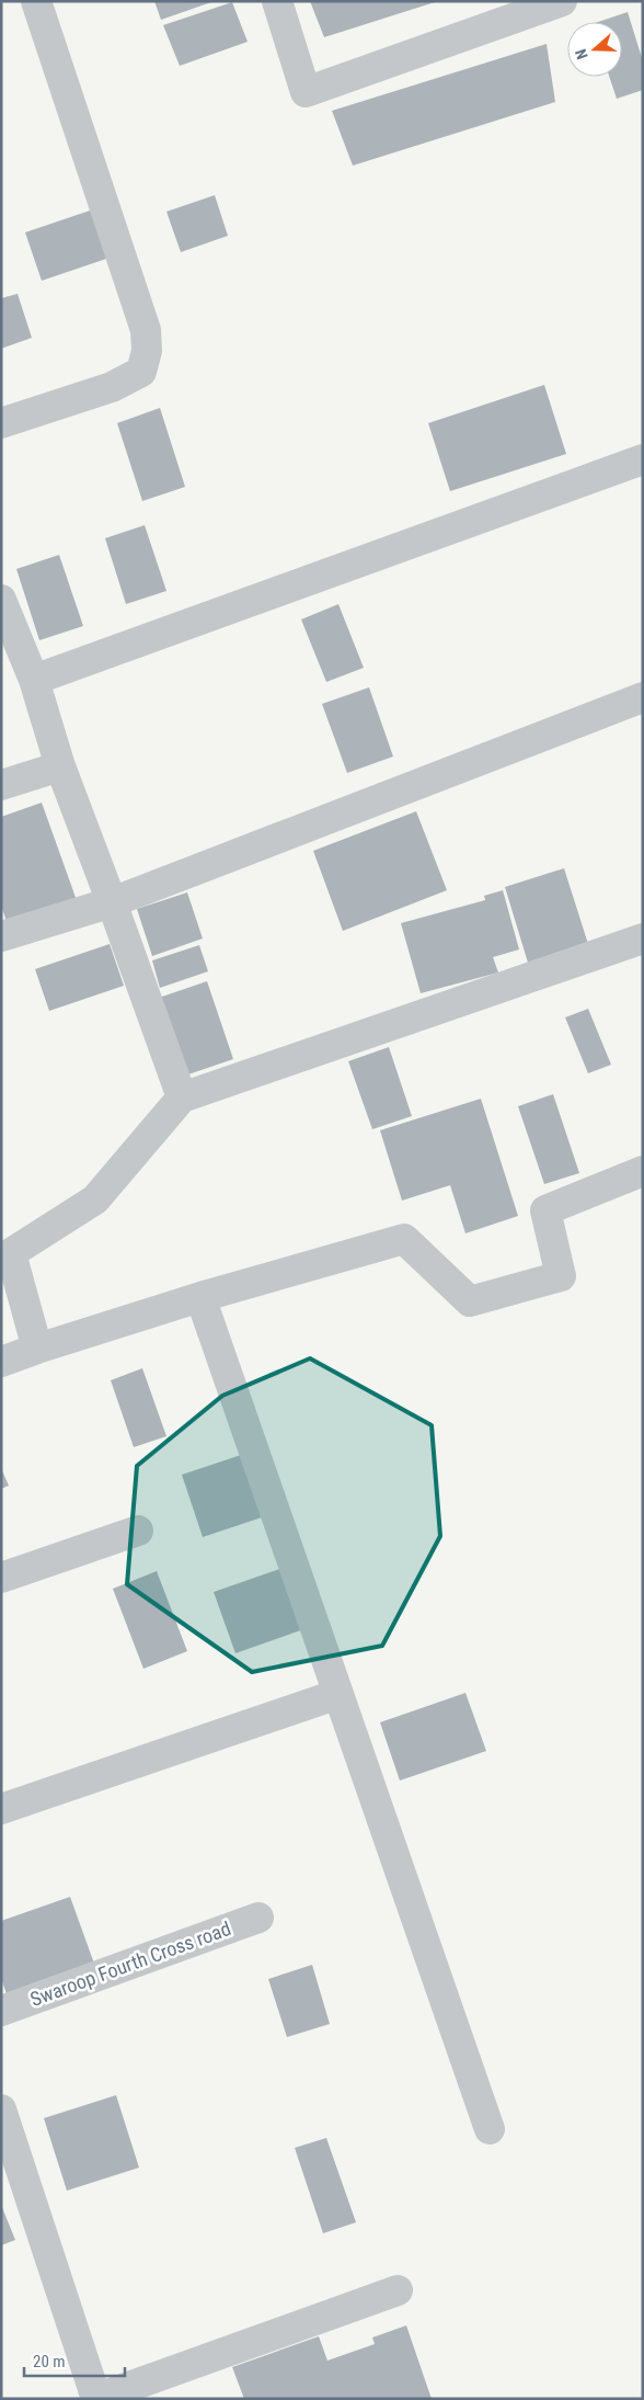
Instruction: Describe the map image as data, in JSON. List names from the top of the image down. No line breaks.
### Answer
{"streets":{"street":["Swaroop Fourth Cross road"]},"scale_bar":"20 m","north":"left"}
